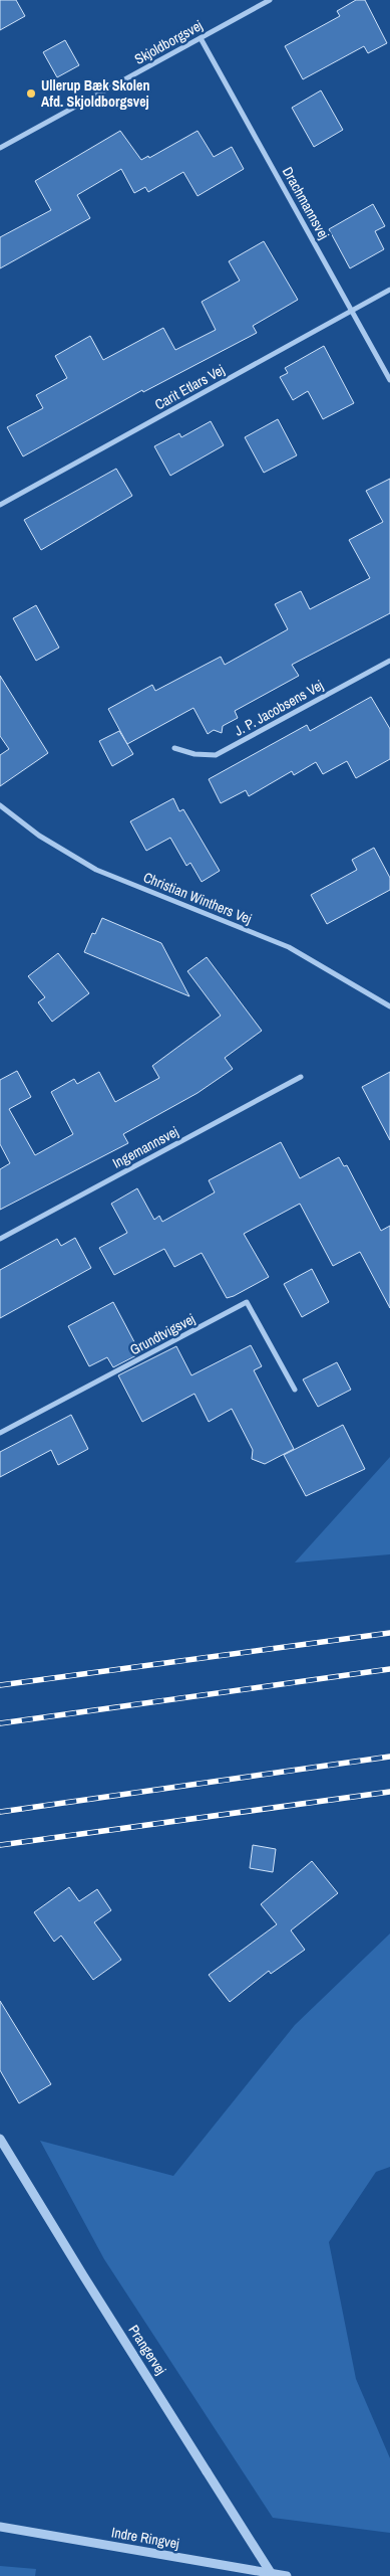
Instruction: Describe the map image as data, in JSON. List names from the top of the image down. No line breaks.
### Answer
{"streets":{"street":["Skjoldborgsvej","Drachmannsvej","Carit Etlars Vej","J. P. Jacobsens Vej","Christian Winthers Vej","Ingemannsvej","Grundtvigsvej","Prangervej","Indre Ringvej"]},"crossings":[["Skjoldborgsvej","Drachmannsvej"],["Drachmannsvej","Carit Etlars Vej"]],"places":["Ullerup Bæk Skolen Afd. Skjoldborgsvej"]}
